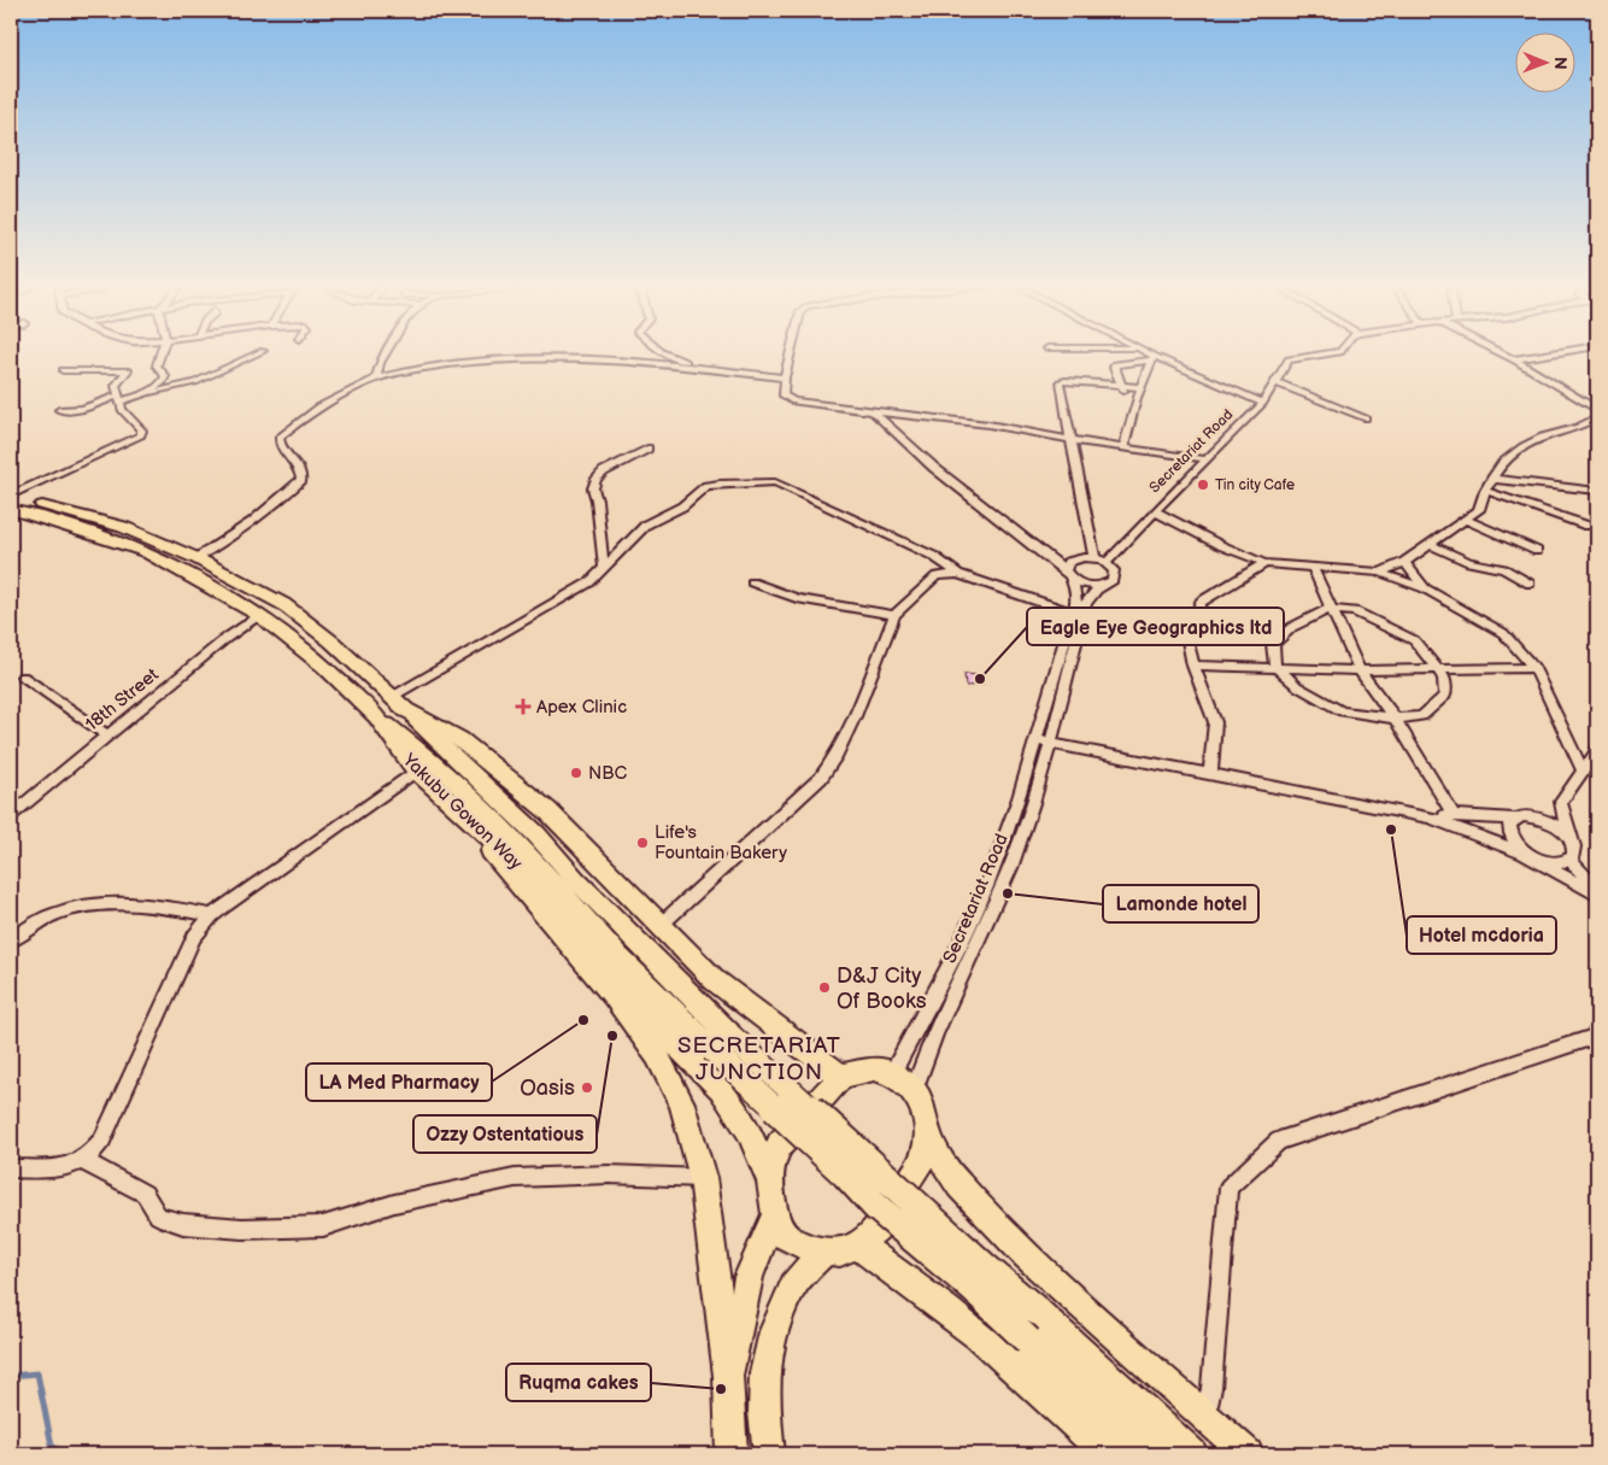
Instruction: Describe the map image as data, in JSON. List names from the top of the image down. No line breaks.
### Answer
{"streets":{"highway":["Yakubu Gowon Way"],"street":["Secretariat Road","18th Street"]},"crossings":[["Secretariat Road","Yakubu Gowon Way"],["18th Street","Yakubu Gowon Way"]],"districts":["SECRETARIAT JUNCTION"],"places":{"other":["Tin city Cafe","Eagle Eye Geographics ltd","NBC","Hotel mcdoria","Life's Fountain Bakery","Lamonde hotel","D&J City Of Books","LA Med Pharmacy","Ozzy Ostentatious","Oasis","Ruqma cakes"],"health":["Apex Clinic"]},"north":"right"}
